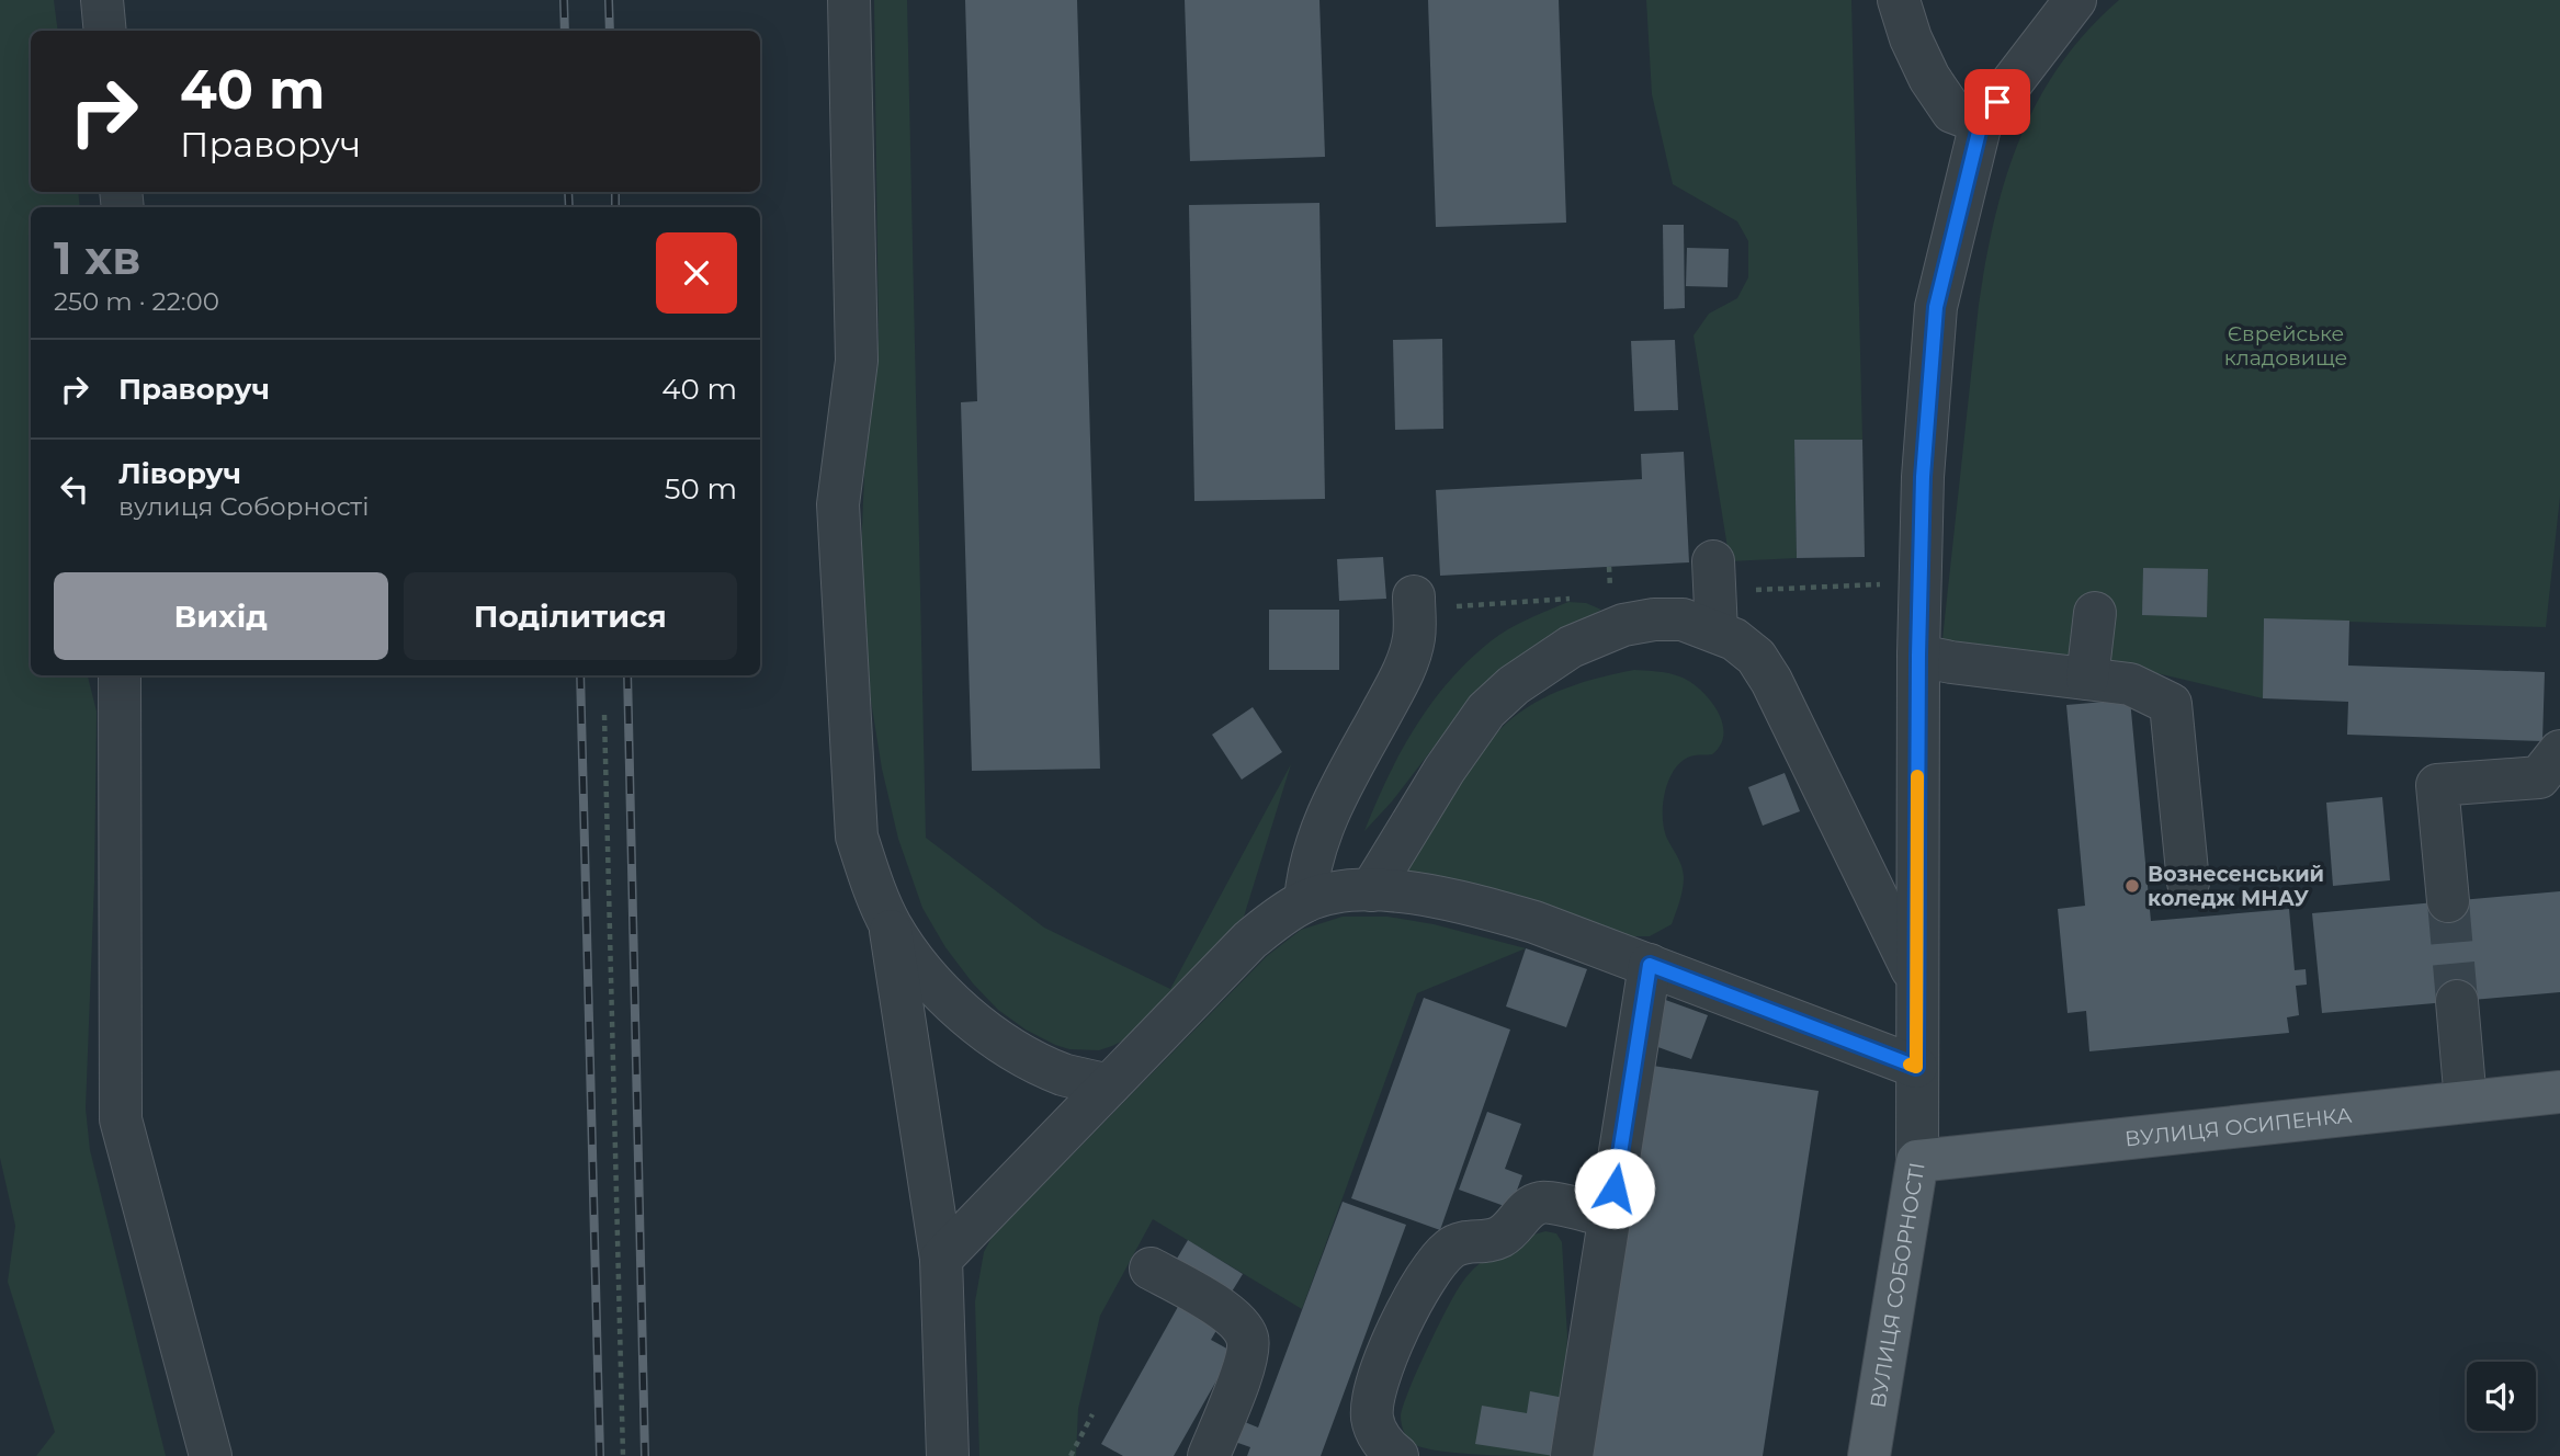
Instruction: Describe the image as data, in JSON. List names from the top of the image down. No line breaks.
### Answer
{"streets":{"main road":["ВУЛИЦЯ ОСИПЕНКА","ВУЛИЦЯ СОБОРНОСТІ"]},"crossings":[["ВУЛИЦЯ ОСИПЕНКА","ВУЛИЦЯ СОБОРНОСТІ"]],"parks":["Єврейське кладовище"],"places":["Вознесенський коледж МНАУ"],"page":{"turn":["40 m","Праворуч"],"heading":["1 хв","250 m · 22:00"],"list":[{"name":"Праворуч","value":"40 m"},{"name":"Ліворуч","note":"вулиця Соборності","value":"50 m"}],"buttons":["Вихід","Поділитися"]}}
